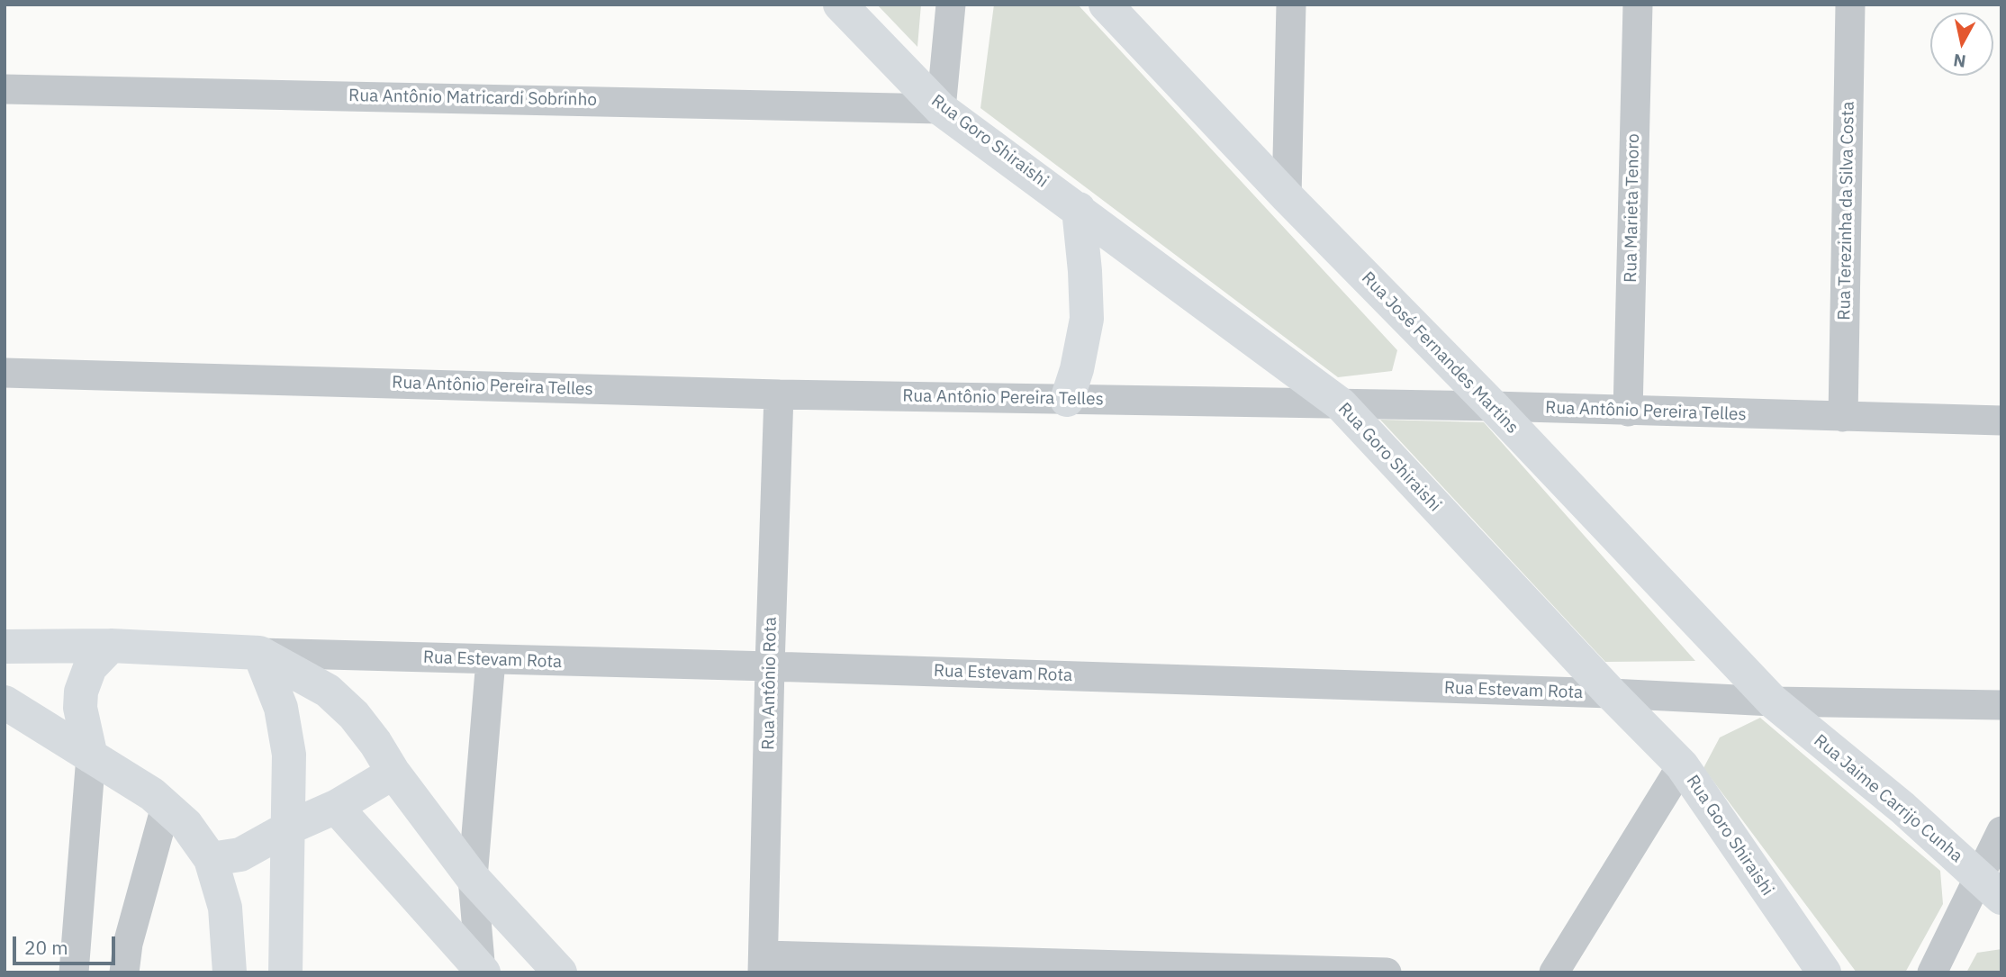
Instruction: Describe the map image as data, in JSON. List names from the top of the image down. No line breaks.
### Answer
{"streets":{"street":["Rua Antônio Matricardi Sobrinho","Rua Goro Shiraishi","Rua Marieta Tenoro","Rua Terezinha da Silva Costa","Rua José Fernandes Martins","Rua Antônio Pereira Telles","Rua Estevam Rota","Rua Antônio Rota","Rua Jaime Carrijo Cunha"]},"crossings":[["Rua Antônio Matricardi Sobrinho","Rua Goro Shiraishi"],["Rua Goro Shiraishi","Rua Antônio Pereira Telles"],["Rua Goro Shiraishi","Rua Estevam Rota"],["Rua Marieta Tenoro","Rua Antônio Pereira Telles"],["Rua Terezinha da Silva Costa","Rua Antônio Pereira Telles"],["Rua José Fernandes Martins","Rua Antônio Pereira Telles"],["Rua José Fernandes Martins","Rua Estevam Rota"],["Rua José Fernandes Martins","Rua Jaime Carrijo Cunha"],["Rua Antônio Pereira Telles","Rua Antônio Rota"],["Rua Estevam Rota","Rua Antônio Rota"],["Rua Estevam Rota","Rua Jaime Carrijo Cunha"]],"scale_bar":"20 m","north":"bottom"}
